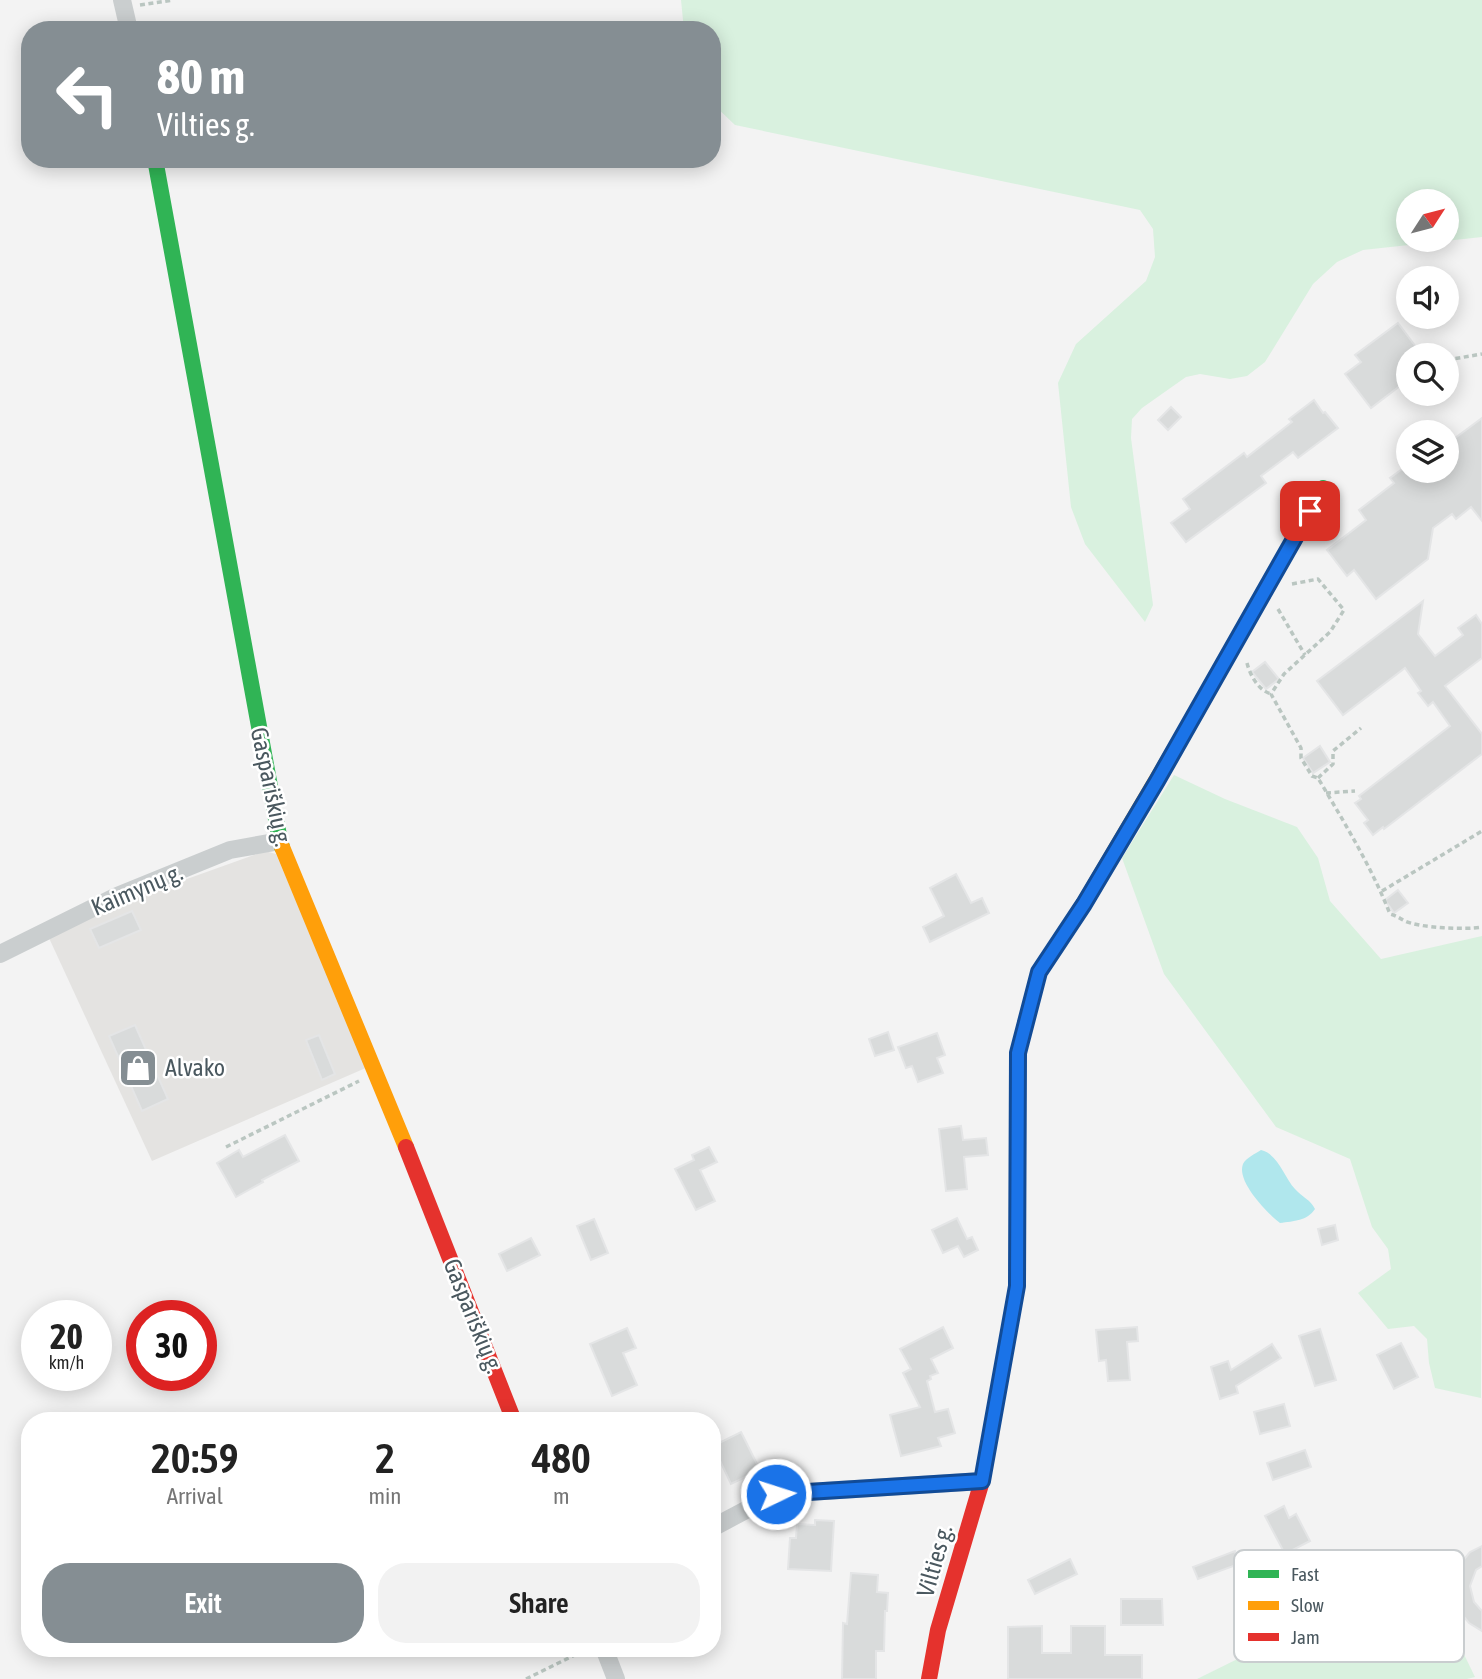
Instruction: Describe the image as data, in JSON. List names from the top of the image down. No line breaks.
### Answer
{"streets":{"street":["Gaspariškių g.","Kaimynų g.","Vilties g."]},"crossings":[["Gaspariškių g.","Kaimynų g."]],"places":{"shop":["Alvako"]},"legend":["Fast","Slow","Jam"],"north":"top right","page":{"turn":["80 m","Vilties g."],"speed":"20 km/h","limit":"30","eta":["20:59","Arrival","2","min","480","m"],"buttons":["Exit","Share"]}}
